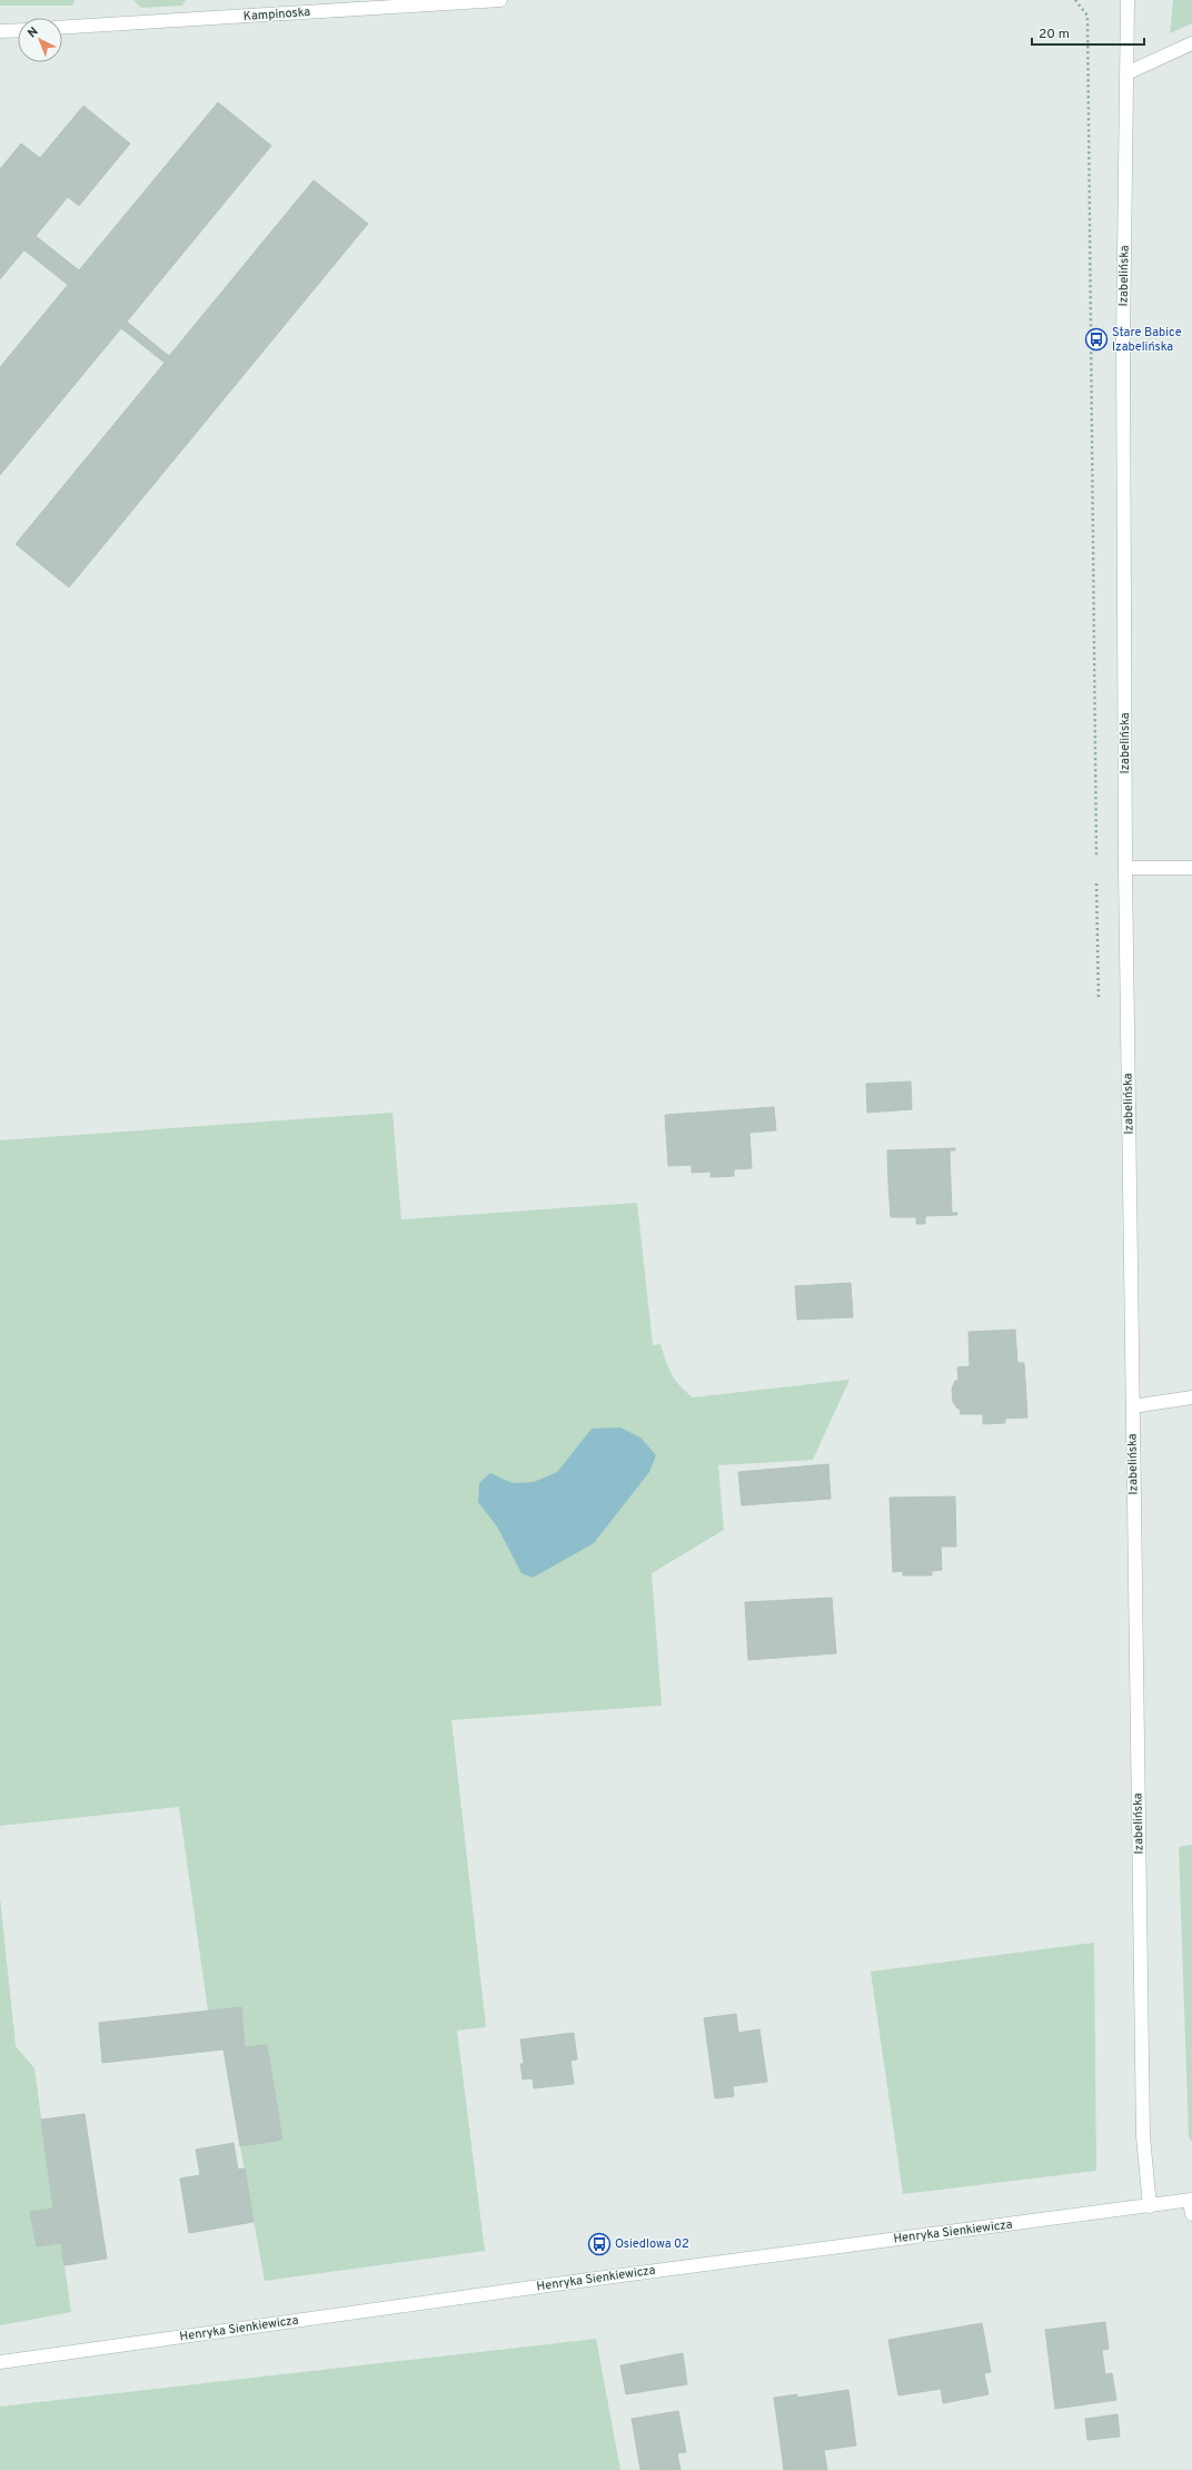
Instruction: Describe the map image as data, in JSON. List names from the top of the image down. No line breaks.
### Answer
{"streets":{"street":["Kampinoska","Izabelińska","Henryka Sienkiewicza"]},"crossings":[["Izabelińska","Henryka Sienkiewicza"]],"places":{"bus stop":["Stare Babice Izabelińska","Osiedlowa 02"]},"scale_bar":"20 m","north":"top left"}
